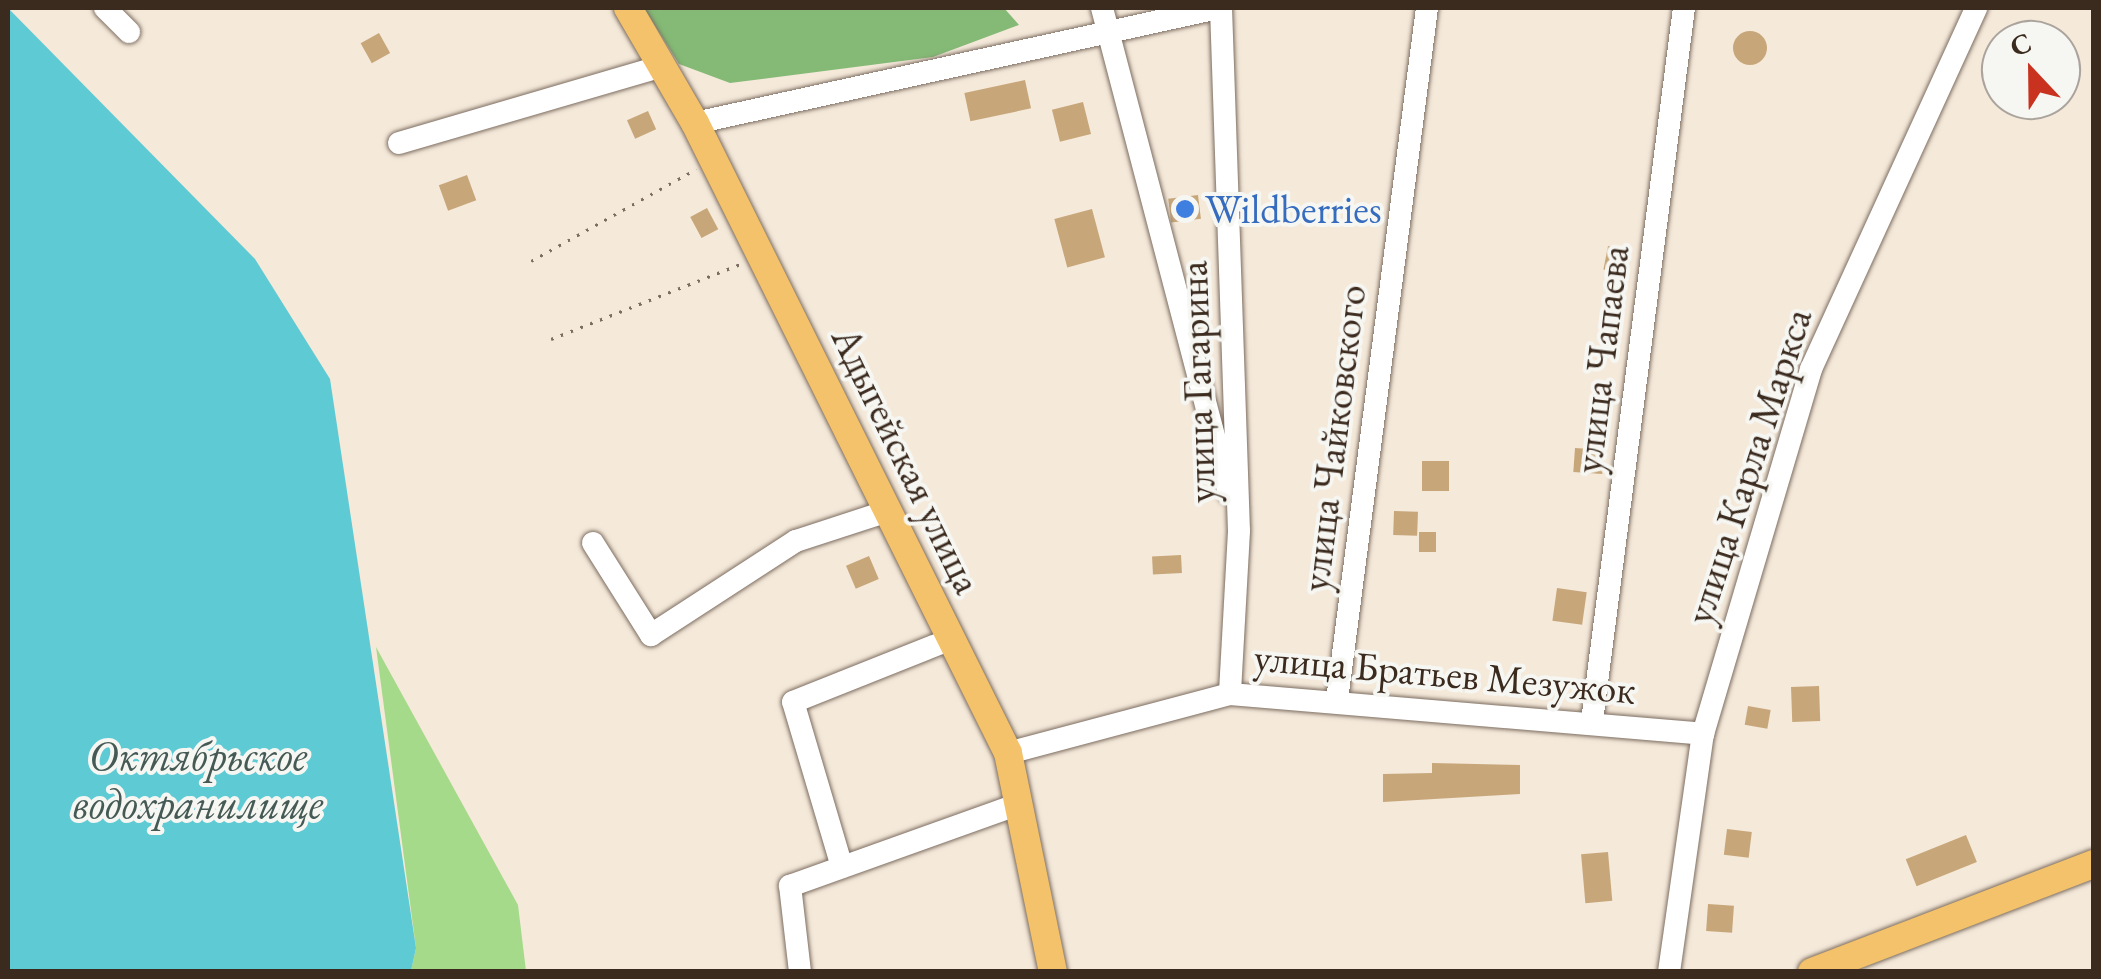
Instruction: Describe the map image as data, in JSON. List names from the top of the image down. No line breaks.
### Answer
{"streets":{"main road":["Адыгейская улица"],"street":["улица Чапаева","улица Гагарина","улица Чайковского","улица Карла Маркса","улица Братьев Мезужок"]},"crossings":[["улица Чапаева","улица Братьев Мезужок"],["улица Гагарина","улица Братьев Мезужок"],["улица Чайковского","улица Братьев Мезужок"],["Адыгейская улица","улица Братьев Мезужок"],["улица Карла Маркса","улица Братьев Мезужок"]],"water":["Октябрьское водохранилище"],"places":["Wildberries"],"north":"top"}
